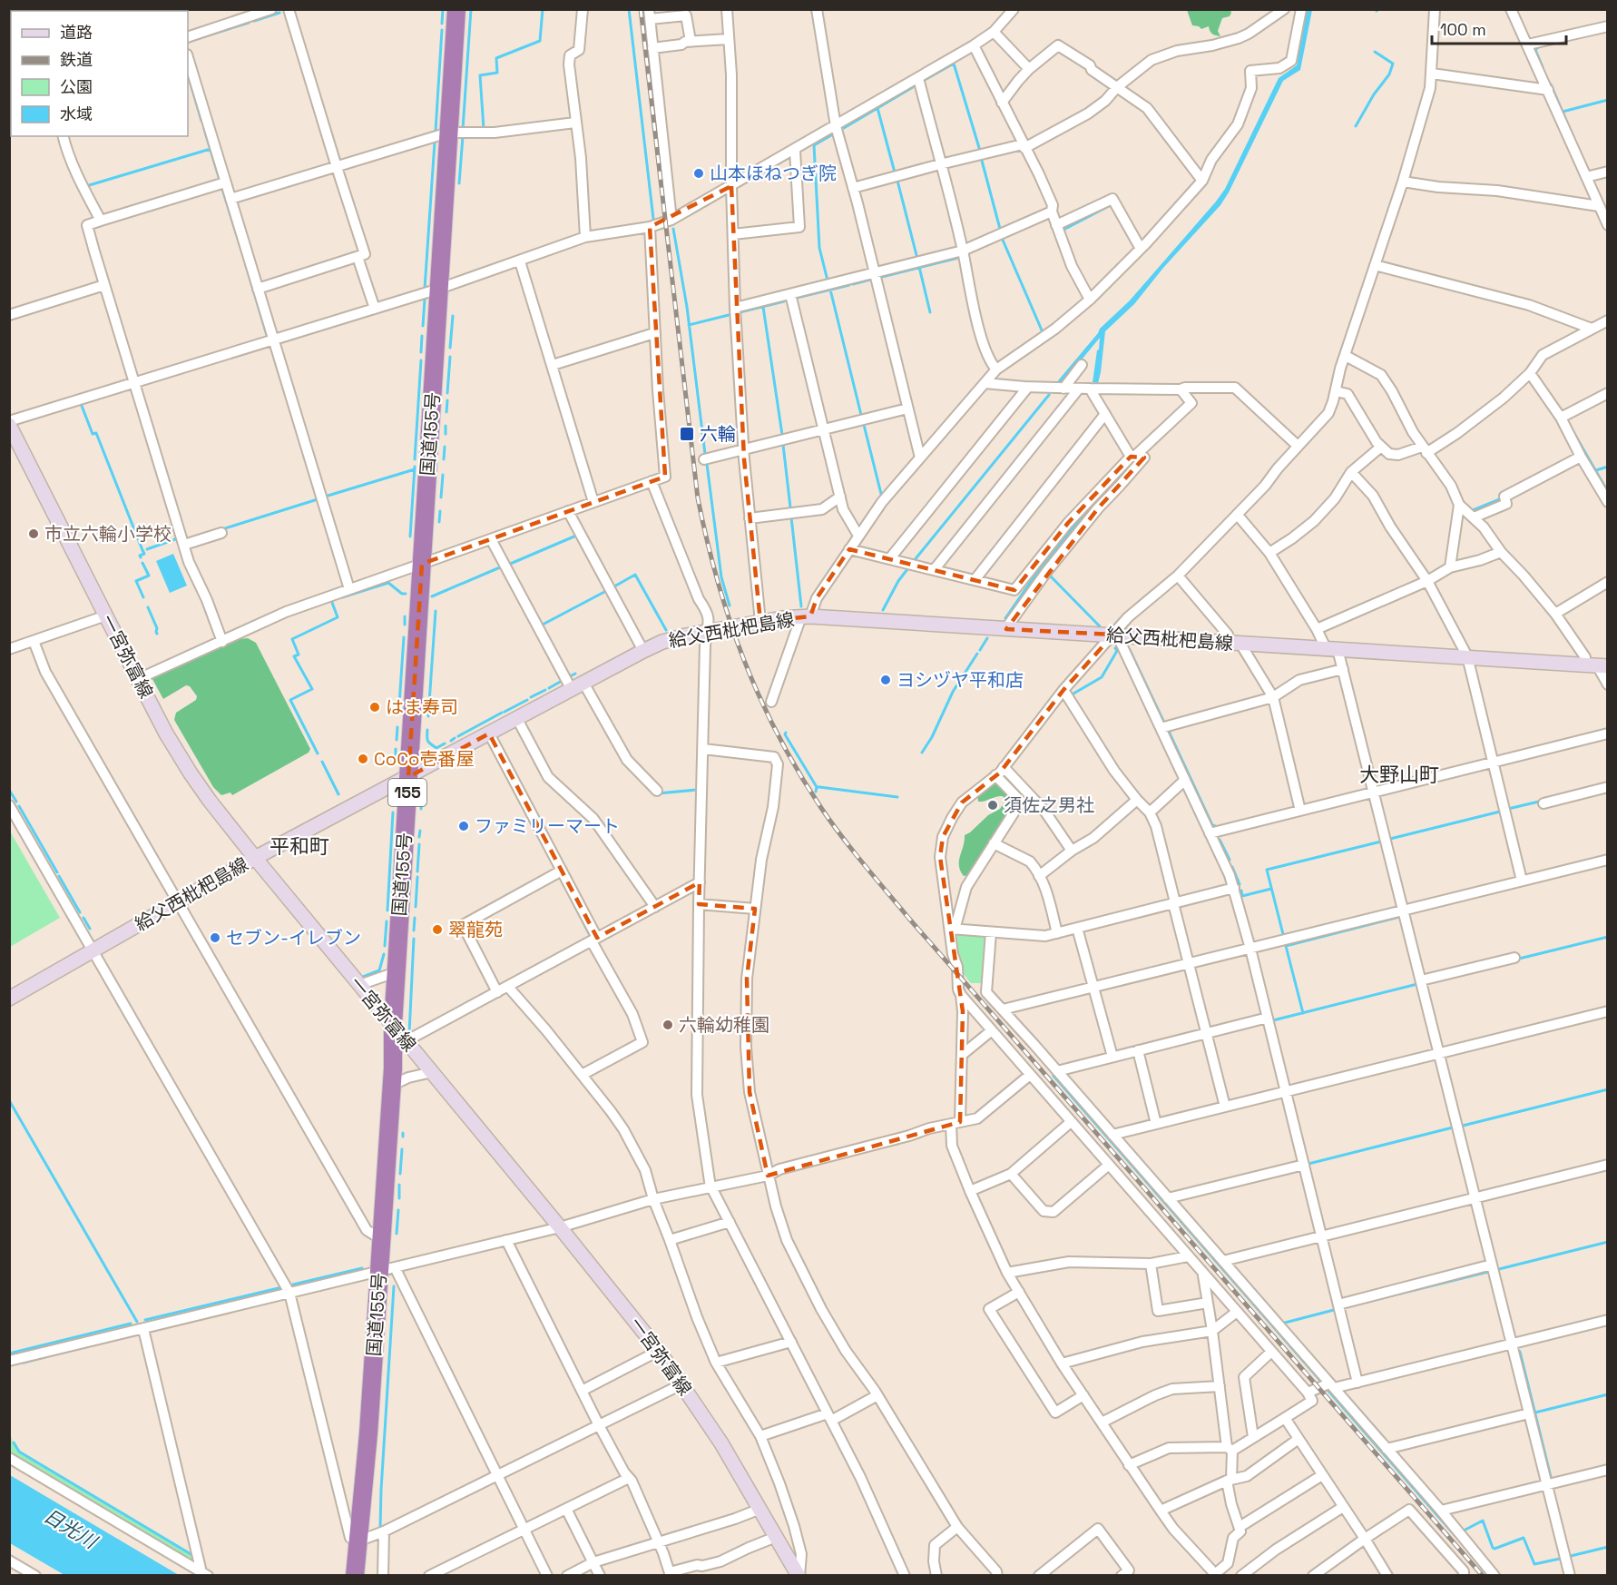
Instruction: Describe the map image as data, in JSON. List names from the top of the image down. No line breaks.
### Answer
{"streets":{"highway":["国道155号","155"],"main road":["給父西枇杷島線","一宮弥富線"]},"crossings":[["国道155号","給父西枇杷島線"],["国道155号","一宮弥富線"],["給父西枇杷島線","一宮弥富線"]],"districts":["大野山町","平和町"],"water":["日光川"],"places":{"other":["山本ほねつぎ院","市立六輪小学校","ヨシヅヤ平和店","はま寿司","CoCo壱番屋","須佐之男社","ファミリーマート","翠龍苑","セブン-イレブン","六輪幼稚園"],"transit":["六輪"]},"legend":["道路","鉄道","公園","水域"],"scale_bar":"100 m"}
